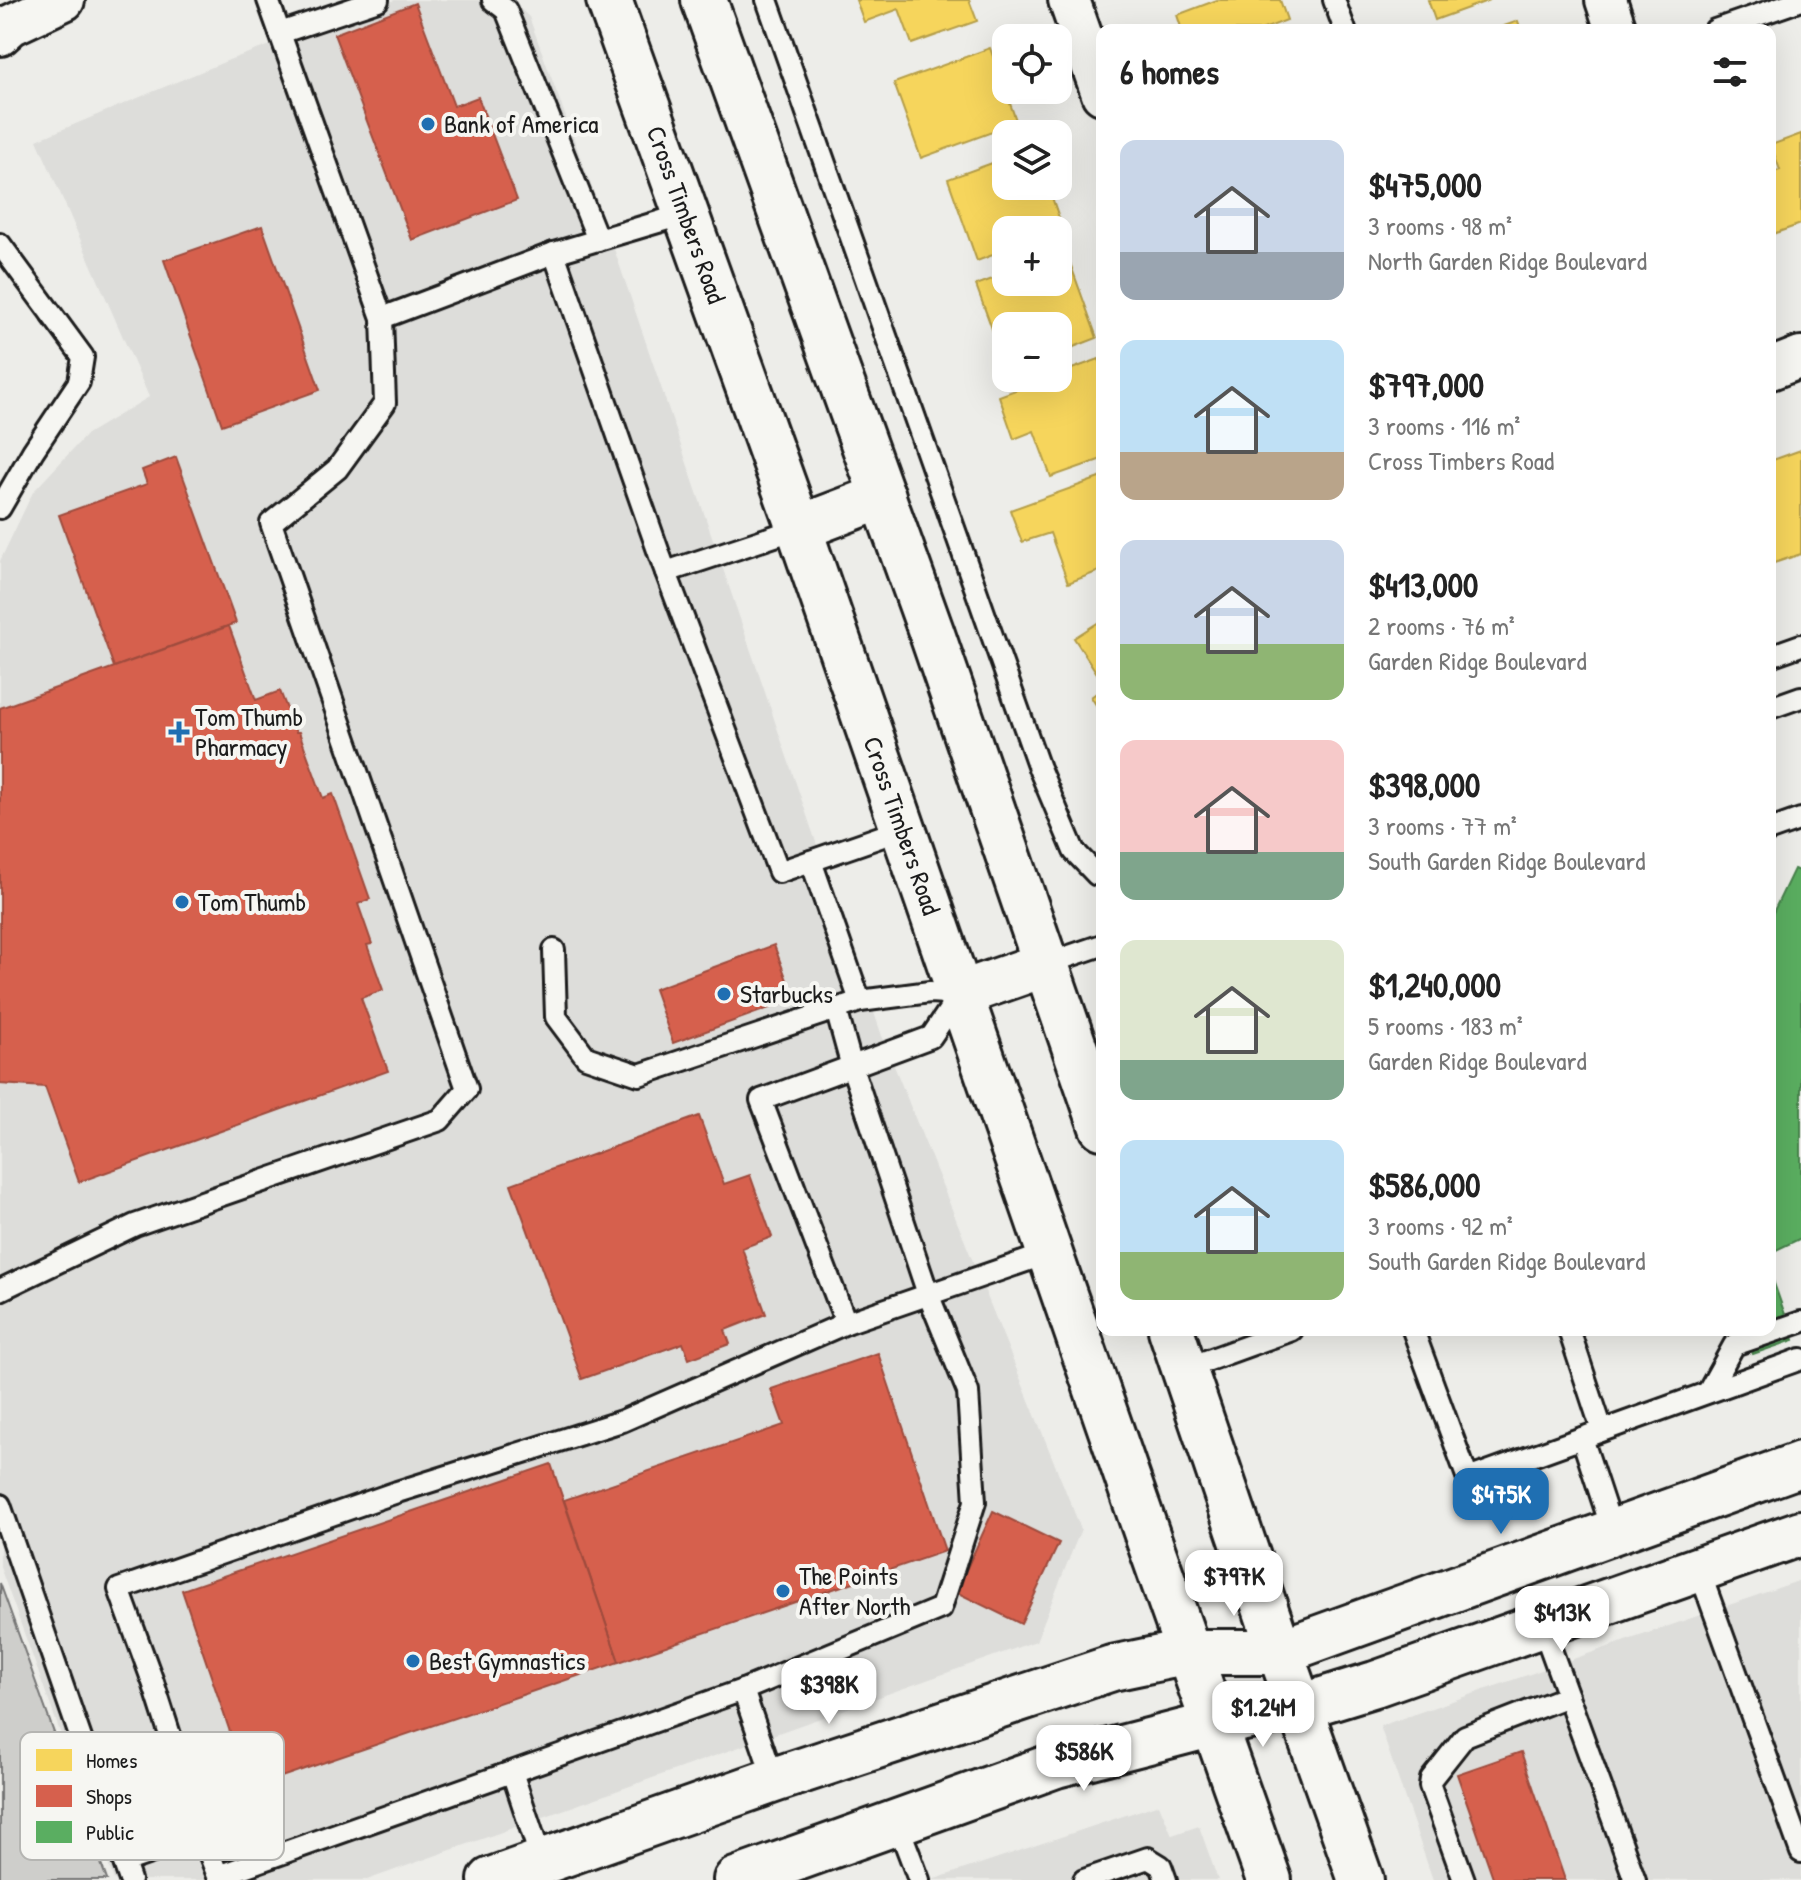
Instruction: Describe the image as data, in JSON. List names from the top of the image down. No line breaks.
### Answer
{"streets":{"main road":["Cross Timbers Road"]},"places":{"other":["Bank of America","Tom Thumb","Starbucks","The Points After North","Best Gymnastics"],"health":["Tom Thumb Pharmacy"]},"legend":["Homes","Shops","Public"],"page":{"map_buttons":["+","−"],"heading":"6 homes","list":[{"name":"$475,000","note":"3 rooms · 98 m² · North Garden Ridge Boulevard"},{"name":"$797,000","note":"3 rooms · 116 m² · Cross Timbers Road"},{"name":"$413,000","note":"2 rooms · 76 m² · Garden Ridge Boulevard"},{"name":"$398,000","note":"3 rooms · 77 m² · South Garden Ridge Boulevard"},{"name":"$1,240,000","note":"5 rooms · 183 m² · Garden Ridge Boulevard"},{"name":"$586,000","note":"3 rooms · 92 m² · South Garden Ridge Boulevard"}],"price":["$475K","$797K","$413K","$398K","$1.24M","$586K"]}}
